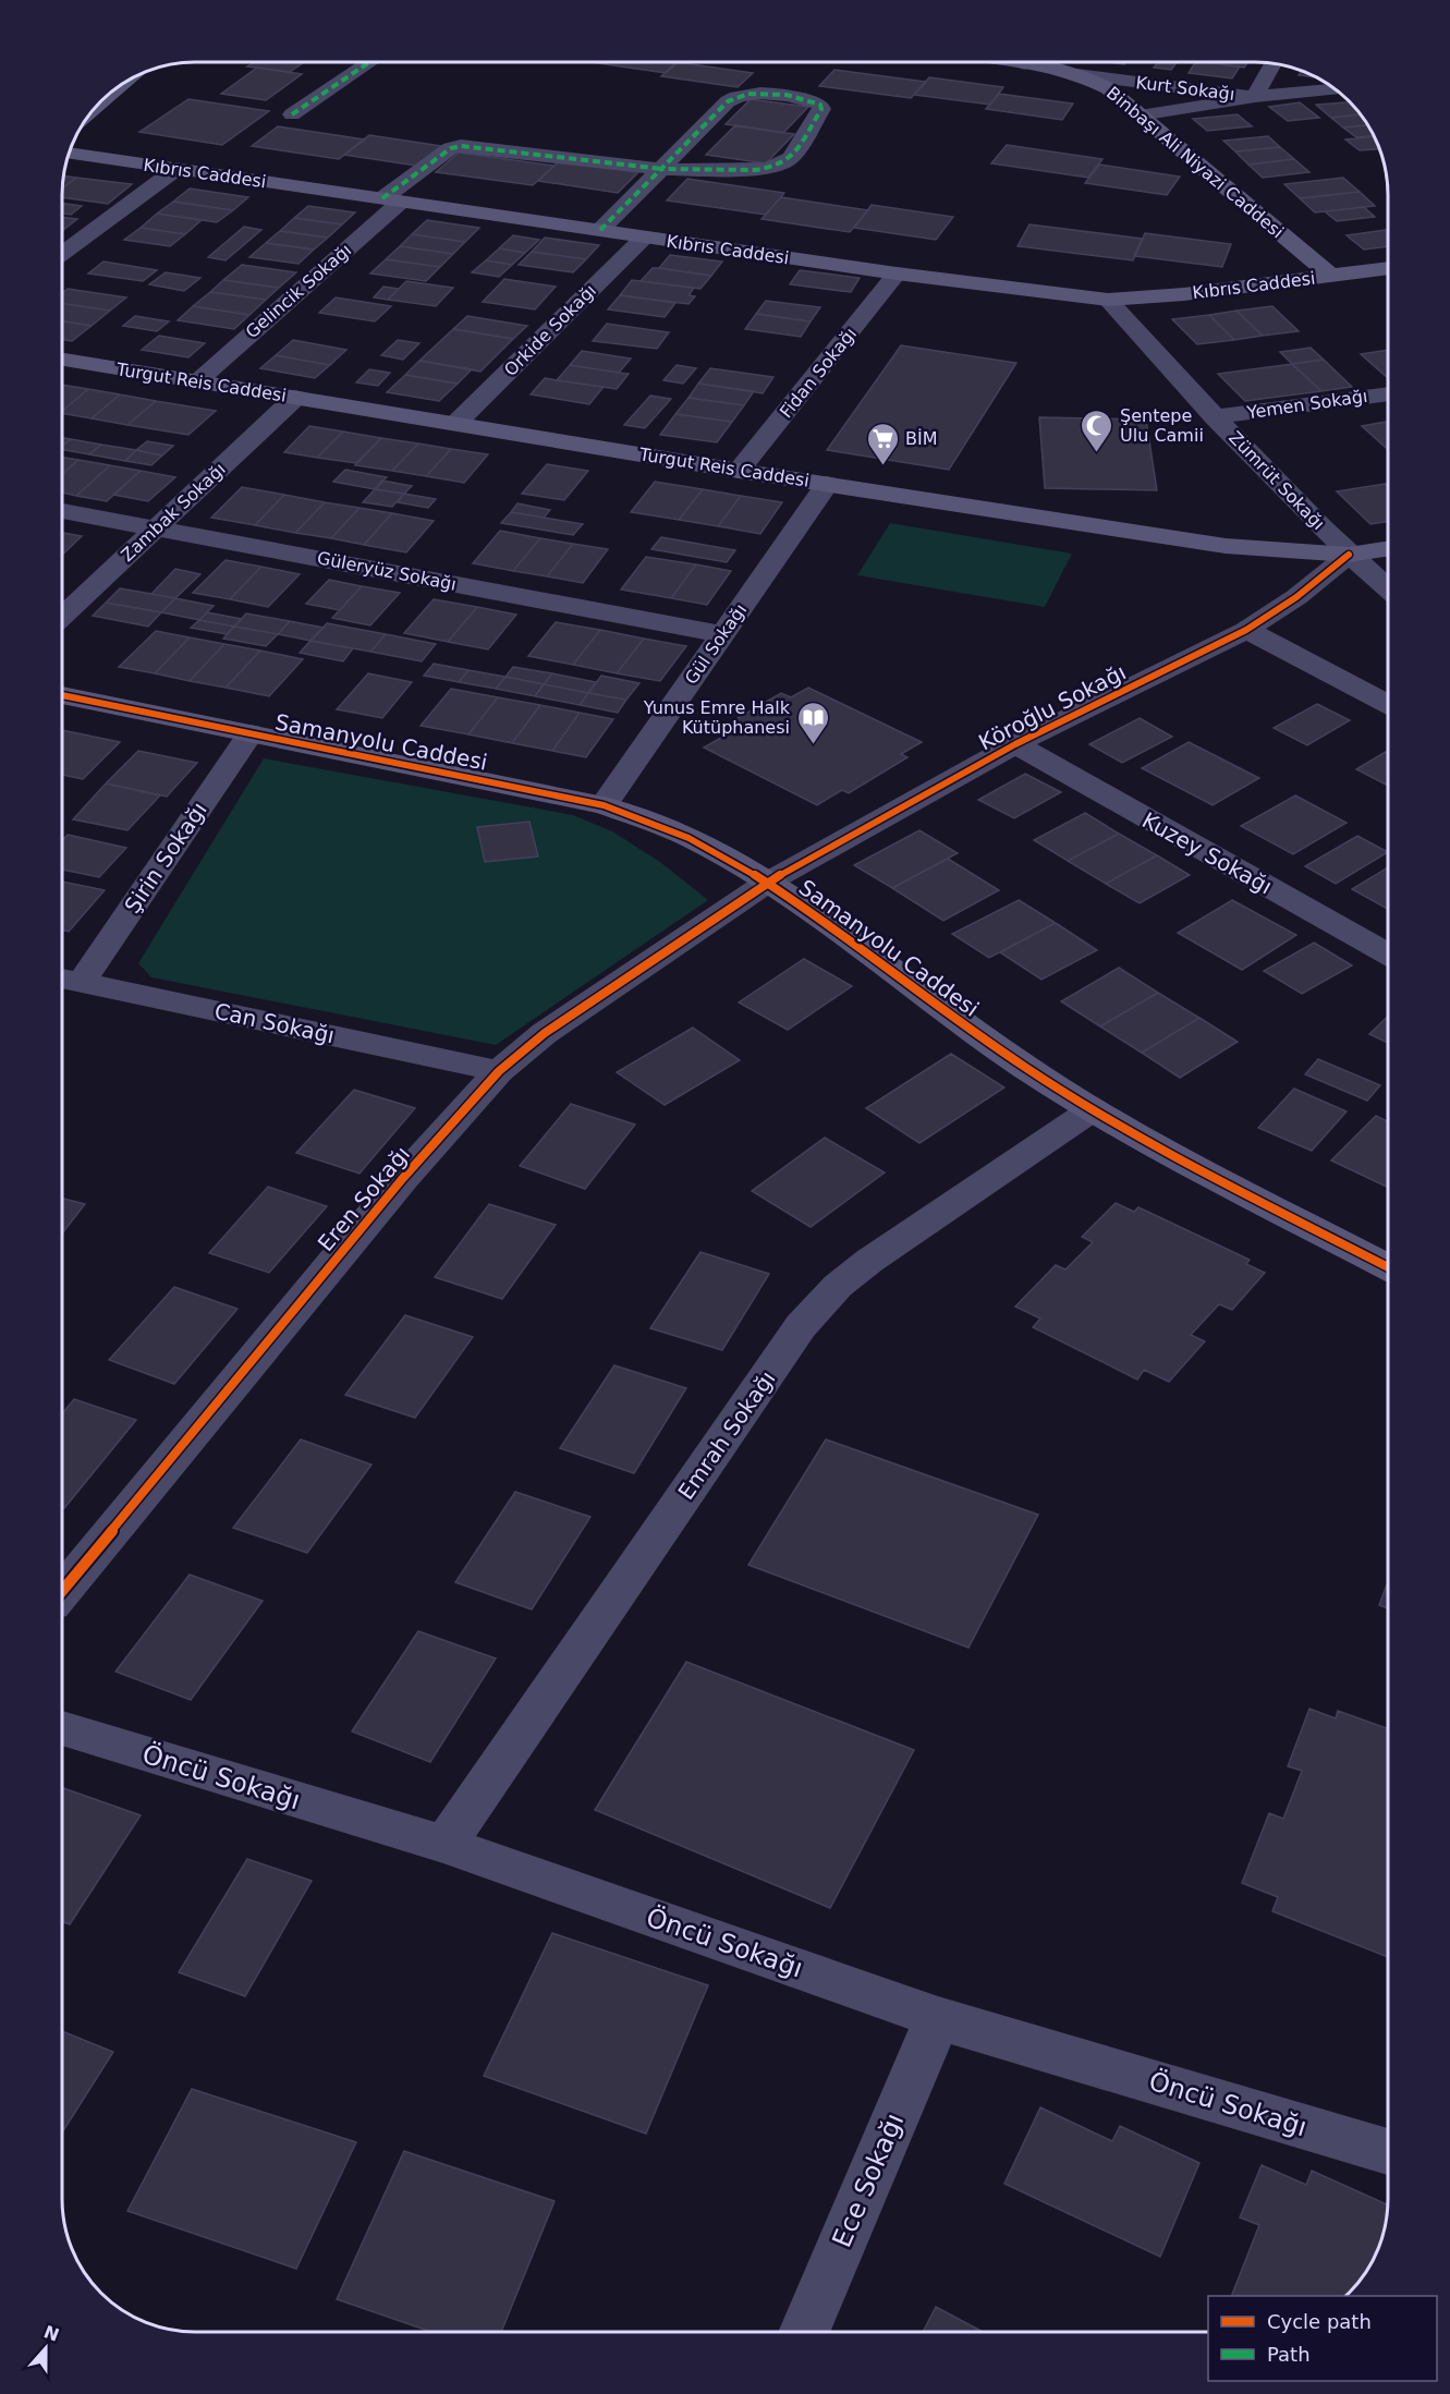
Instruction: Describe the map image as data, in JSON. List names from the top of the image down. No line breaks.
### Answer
{"streets":{"street":["Kurt Sokağı","Binbaşı Ali Niyazi Caddesi","Kıbrıs Caddesi","Gelincik Sokağı","Orkide Sokağı","Fidan Sokağı","Turgut Reis Caddesi","Yemen Sokağı","Zümrüt Sokağı","Zambak Sokağı","Güleryüz Sokağı","Gül Sokağı","Köroğlu Sokağı","Samanyolu Caddesi","Kuzey Sokağı","Şirin Sokağı","Can Sokağı","Eren Sokağı","Emrah Sokağı","Öncü Sokağı","Ece Sokağı"]},"crossings":[["Kurt Sokağı","Binbaşı Ali Niyazi Caddesi"],["Binbaşı Ali Niyazi Caddesi","Kıbrıs Caddesi"],["Kıbrıs Caddesi","Gelincik Sokağı"],["Kıbrıs Caddesi","Orkide Sokağı"],["Kıbrıs Caddesi","Fidan Sokağı"],["Kıbrıs Caddesi","Zümrüt Sokağı"],["Gelincik Sokağı","Turgut Reis Caddesi"],["Orkide Sokağı","Turgut Reis Caddesi"],["Fidan Sokağı","Turgut Reis Caddesi"],["Turgut Reis Caddesi","Zümrüt Sokağı"],["Turgut Reis Caddesi","Zambak Sokağı"],["Turgut Reis Caddesi","Gül Sokağı"],["Turgut Reis Caddesi","Köroğlu Sokağı"],["Yemen Sokağı","Zümrüt Sokağı"],["Zümrüt Sokağı","Köroğlu Sokağı"],["Zambak Sokağı","Güleryüz Sokağı"],["Güleryüz Sokağı","Gül Sokağı"],["Gül Sokağı","Samanyolu Caddesi"],["Köroğlu Sokağı","Samanyolu Caddesi"],["Köroğlu Sokağı","Kuzey Sokağı"],["Köroğlu Sokağı","Eren Sokağı"],["Samanyolu Caddesi","Şirin Sokağı"],["Samanyolu Caddesi","Eren Sokağı"],["Samanyolu Caddesi","Emrah Sokağı"],["Şirin Sokağı","Can Sokağı"],["Can Sokağı","Eren Sokağı"],["Emrah Sokağı","Öncü Sokağı"],["Öncü Sokağı","Ece Sokağı"]],"places":{"mosque":["Şentepe Ulu Camii"],"supermarket":["BİM"],"library":["Yunus Emre Halk Kütüphanesi"]},"legend":["Cycle path","Path"],"north":"top"}
